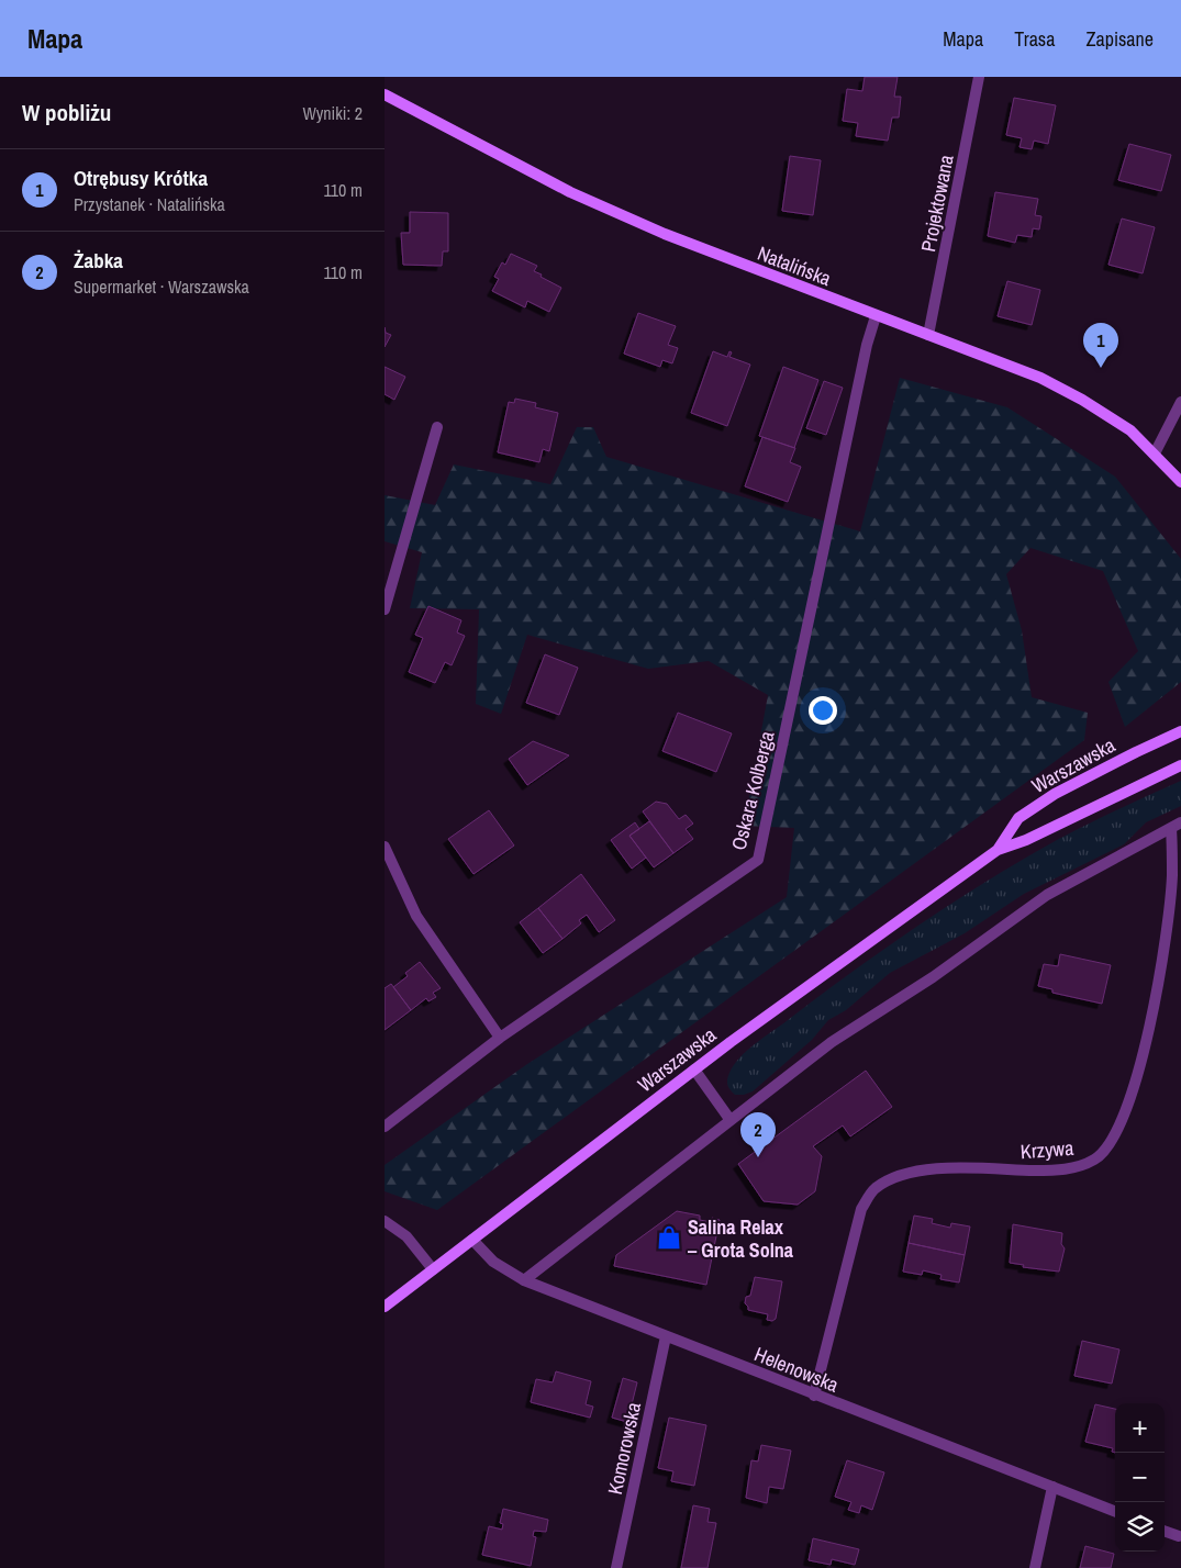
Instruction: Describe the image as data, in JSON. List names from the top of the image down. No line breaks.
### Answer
{"streets":{"main road":["Natalińska","Warszawska"],"street":["Projektowana","Oskara Kolberga","Krzywa","Helenowska","Komorowska"]},"crossings":[["Projektowana","Natalińska"],["Natalińska","Oskara Kolberga"],["Warszawska","Helenowska"],["Krzywa","Helenowska"],["Helenowska","Komorowska"]],"places":{"shop":["Salina Relax – Grota Solna"]},"page":{"header":"Mapa","nav":["Mapa","Trasa","Zapisane"],"heading":["W pobliżu","Wyniki: 2"],"list":[{"mark":"1","name":"Otrębusy Krótka","note":"Przystanek · Natalińska","value":"110 m"},{"mark":"2","name":"Żabka","note":"Supermarket · Warszawska","value":"110 m"}],"pins":["1","2"],"map_buttons":["+","−"]}}
